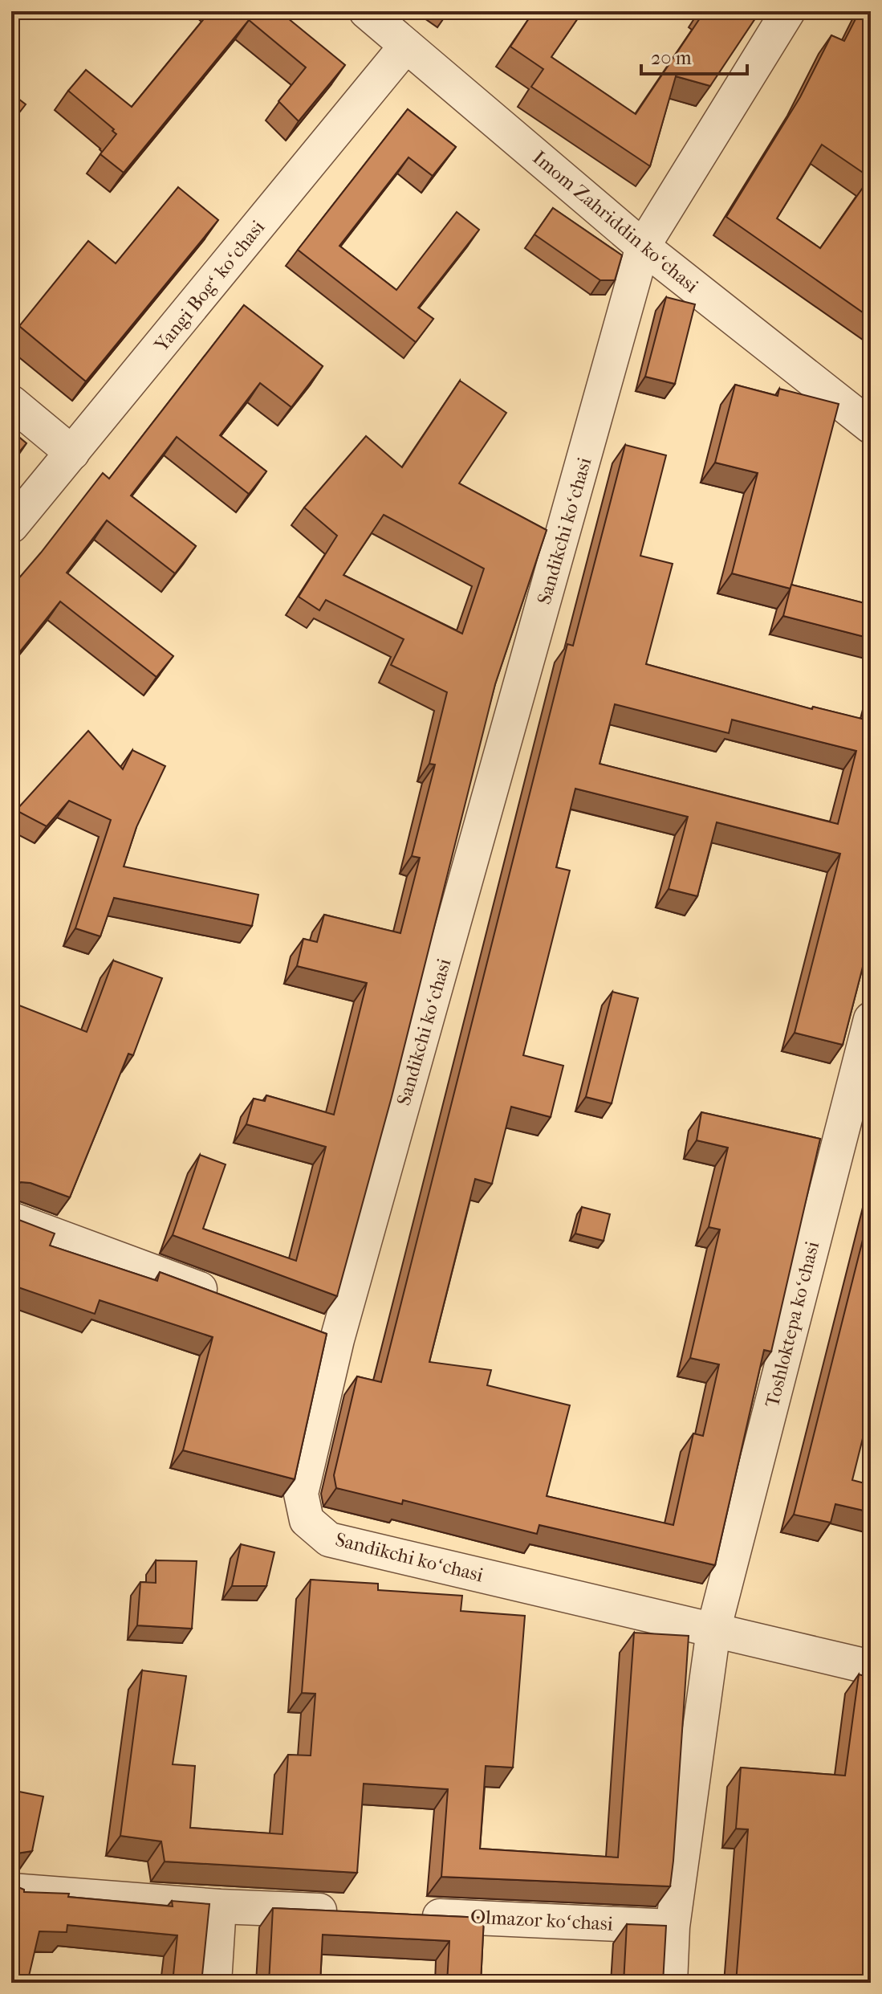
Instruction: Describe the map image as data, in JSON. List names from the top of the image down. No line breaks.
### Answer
{"streets":{"street":["Imom Zahriddin koʻchasi","Yangi Bogʻ koʻchasi","Sandikchi koʻchasi","Toshloktepa koʻchasi","Olmazor koʻchasi"]},"crossings":[["Imom Zahriddin koʻchasi","Yangi Bogʻ koʻchasi"],["Imom Zahriddin koʻchasi","Sandikchi koʻchasi"],["Sandikchi koʻchasi","Toshloktepa koʻchasi"]],"scale_bar":"20 m"}
